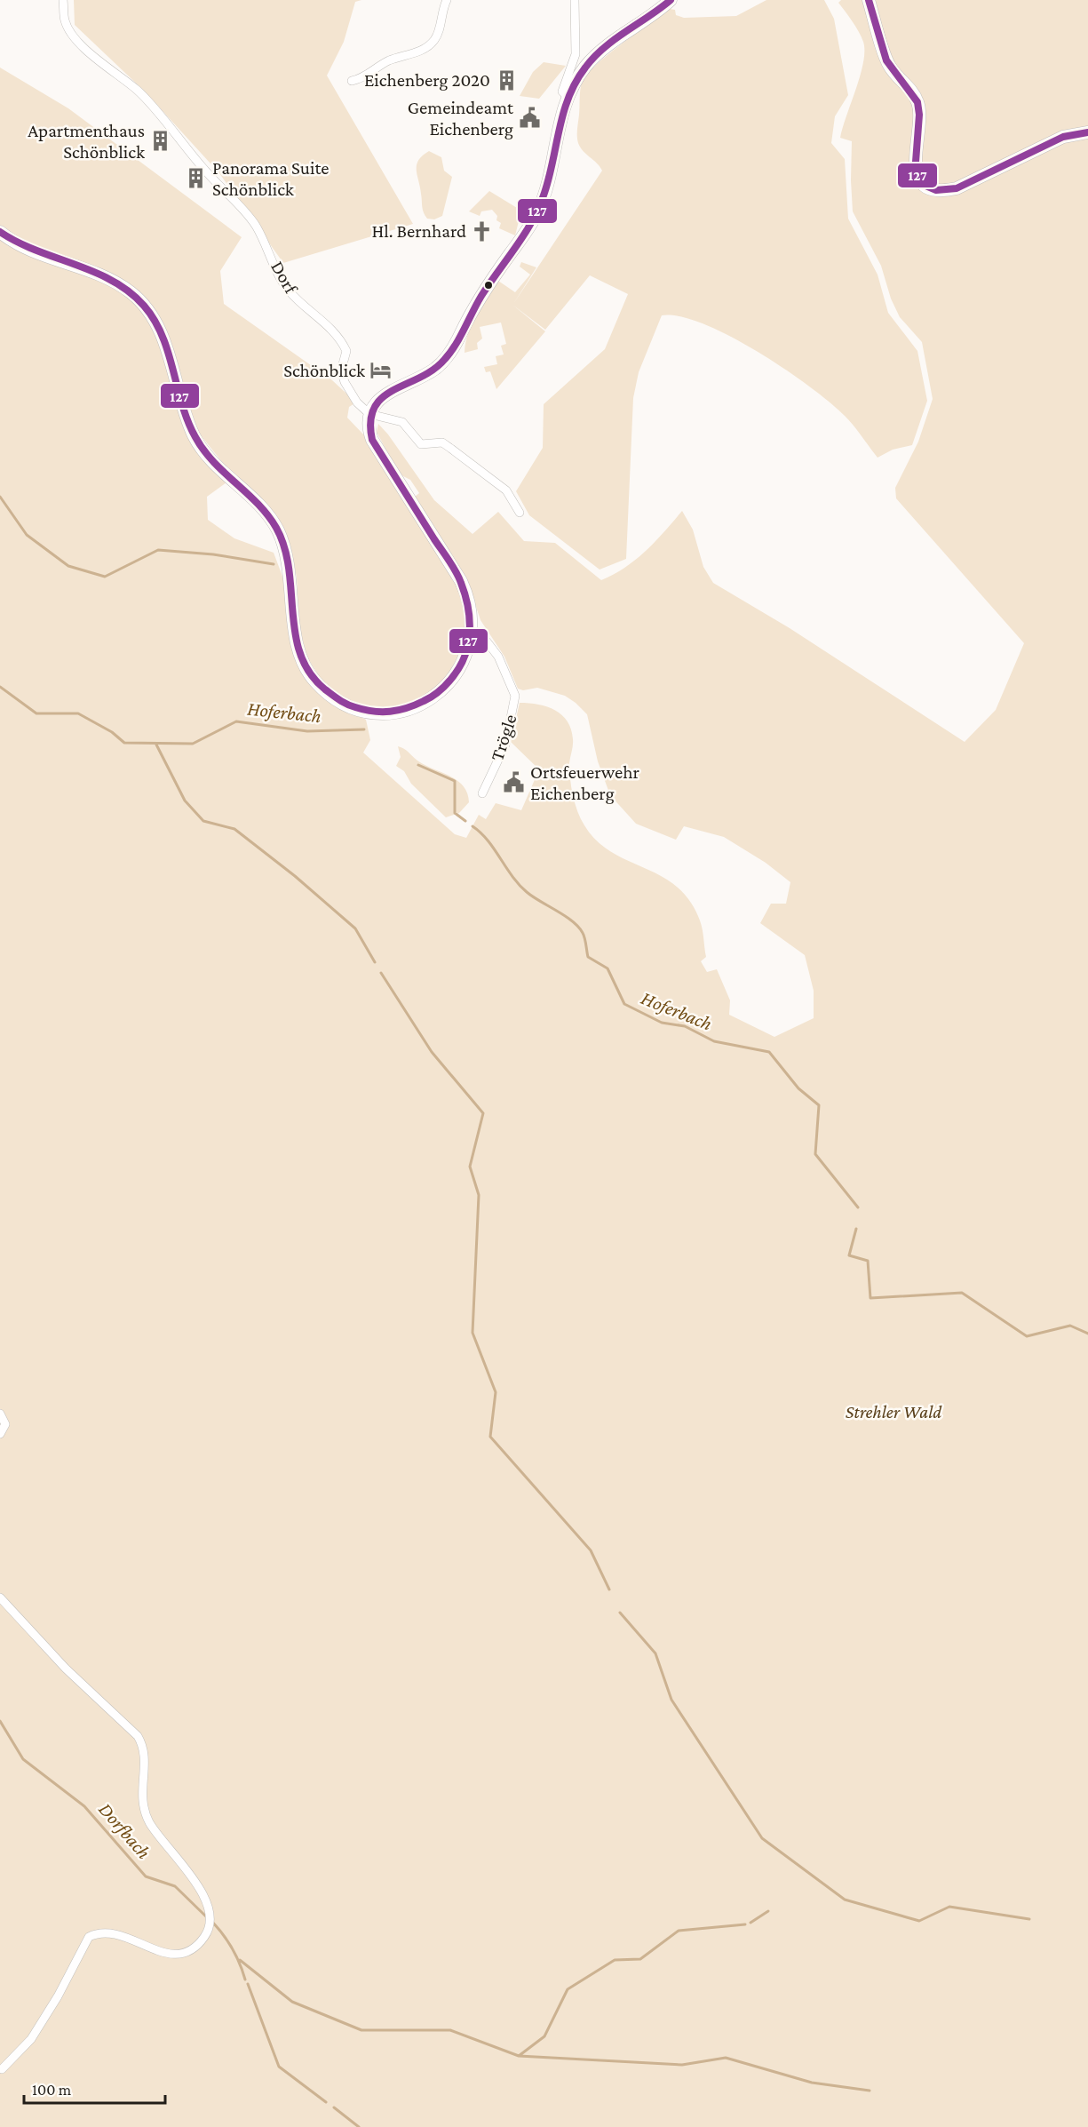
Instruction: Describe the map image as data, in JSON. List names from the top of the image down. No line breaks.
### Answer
{"streets":{"street":["Dorf","Trögle"]},"water":["Hoferbach","Dorfbach"],"parks":["Strehler Wald"],"places":{"building":["Eichenberg 2020","Apartmenthaus Schönblick","Panorama Suite Schönblick"],"public building":["Gemeindeamt Eichenberg","Ortsfeuerwehr Eichenberg"],"church":["Hl. Bernhard"],"hotel":["Schönblick"]},"lines":["transit line 127"],"scale_bar":"100 m"}
